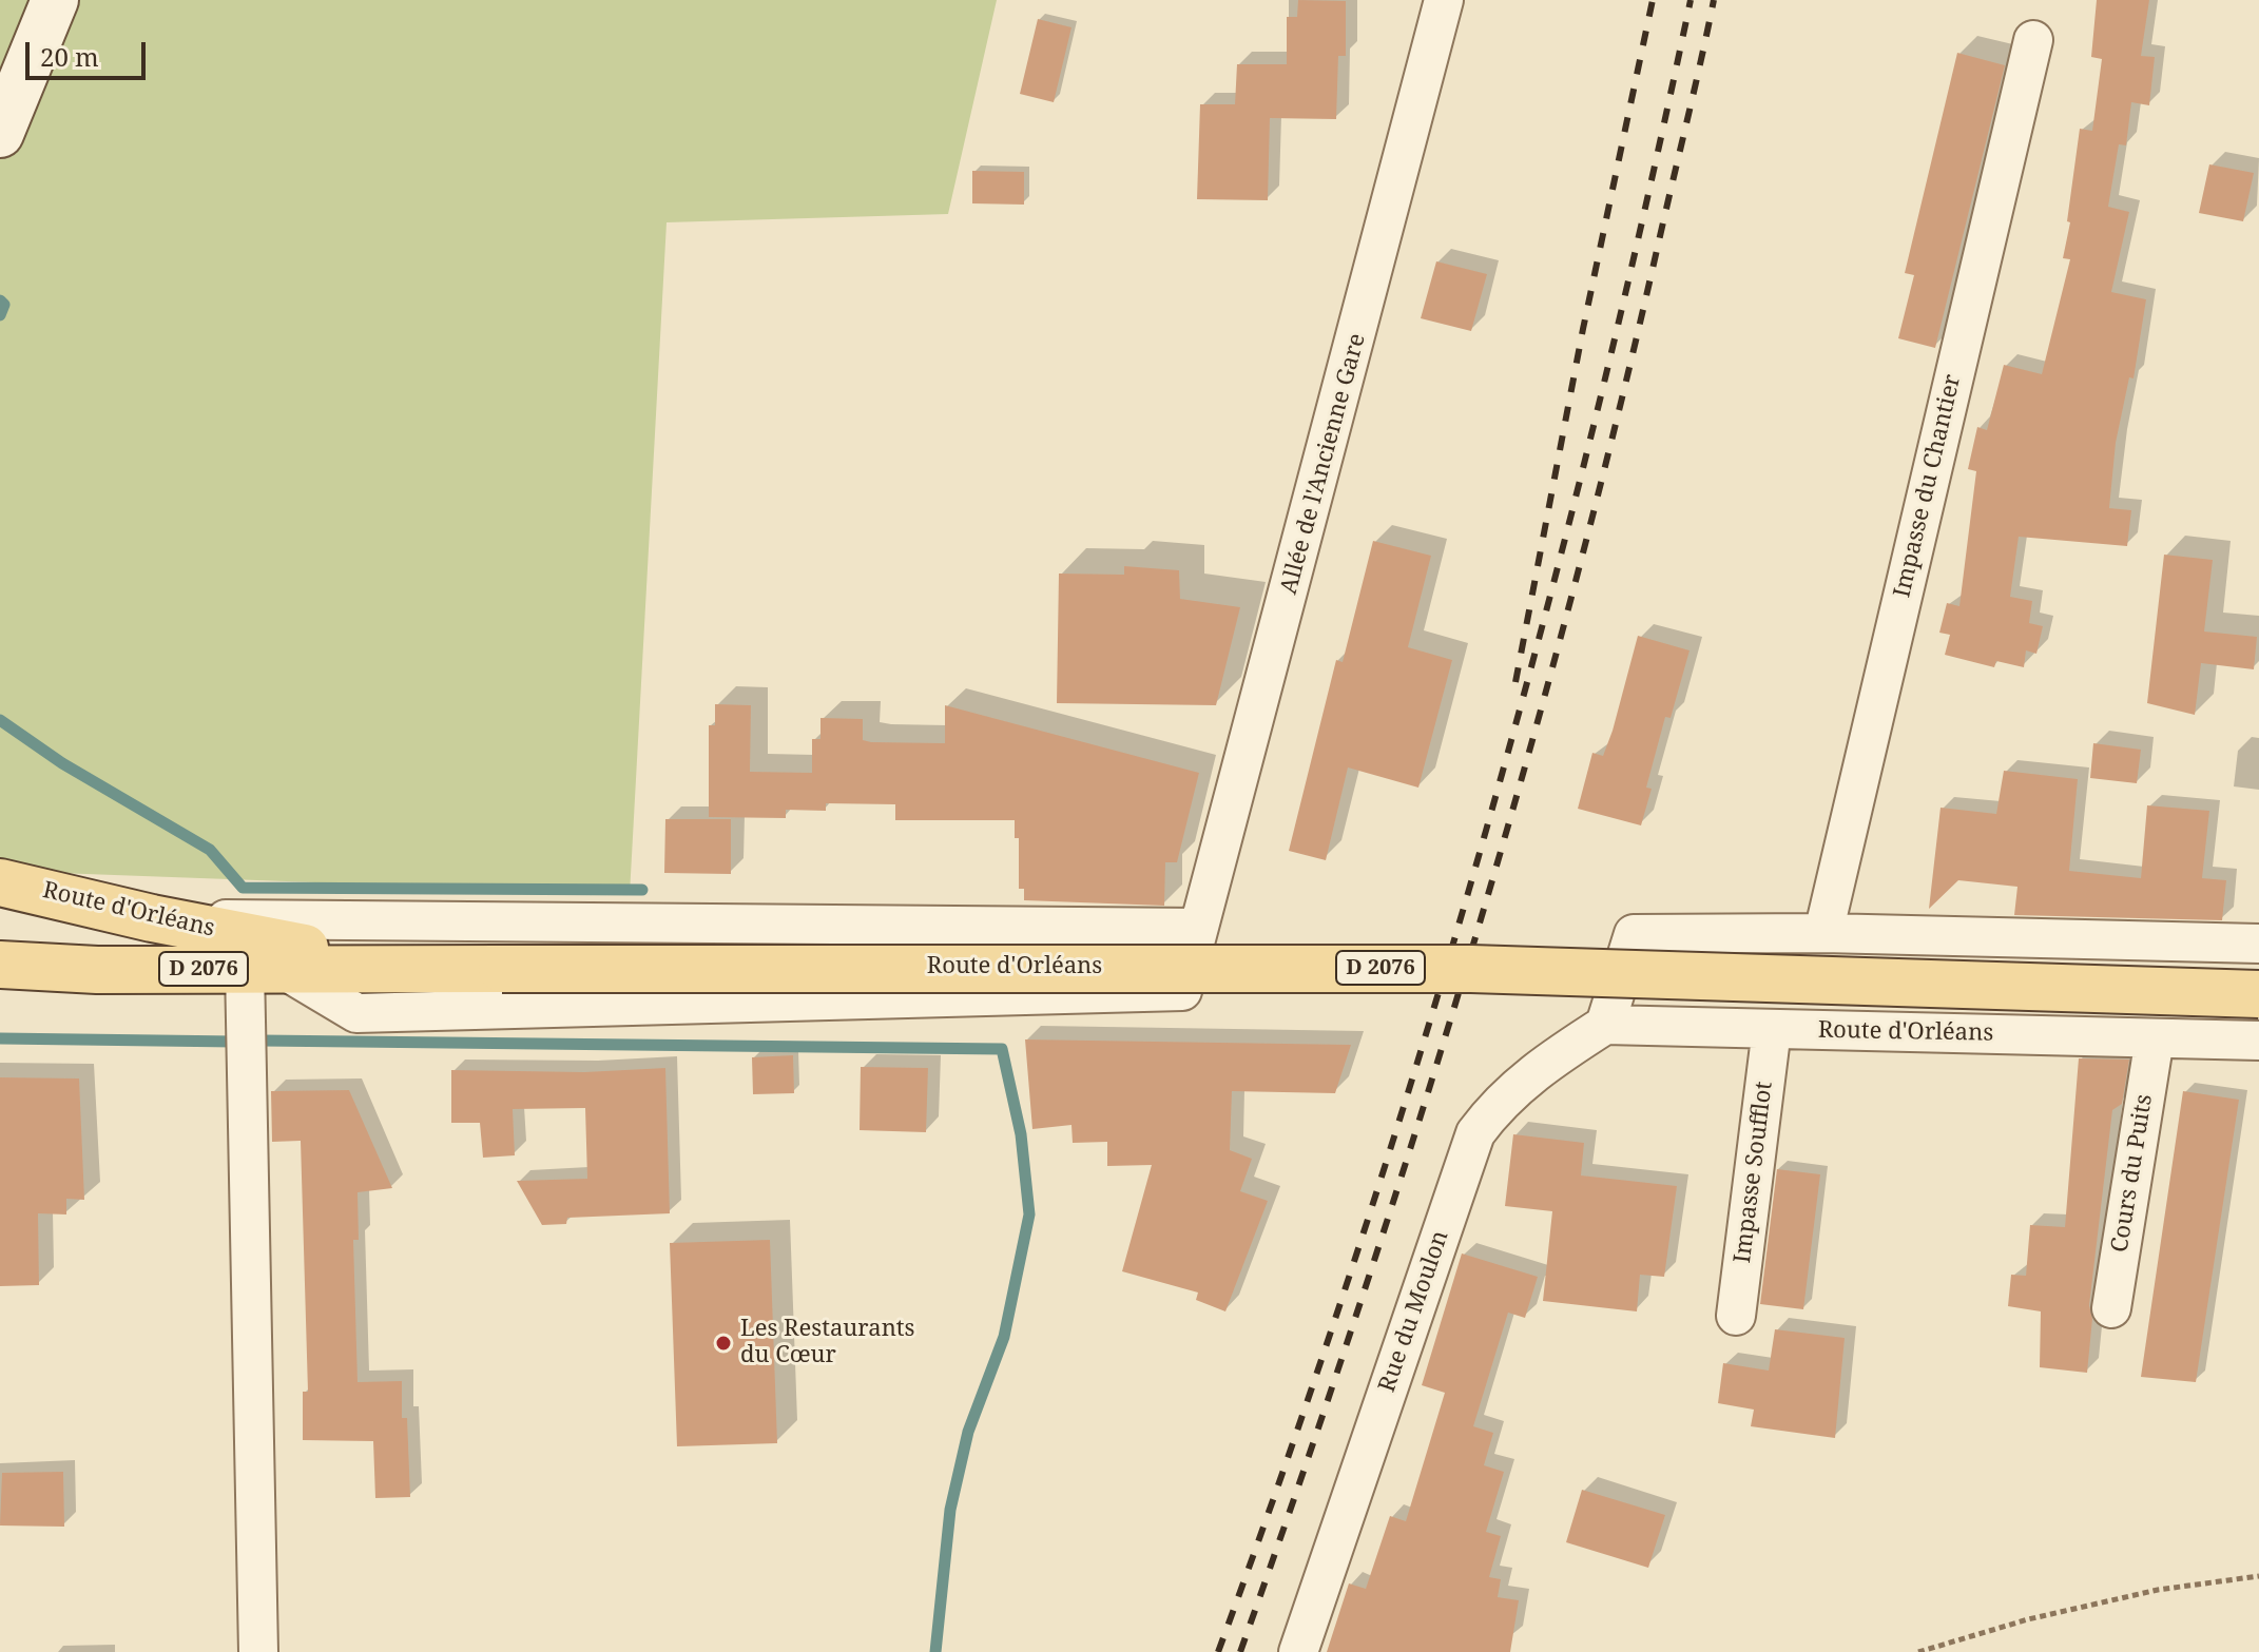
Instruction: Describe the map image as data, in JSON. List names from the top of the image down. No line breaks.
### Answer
{"streets":{"main road":["Route d'Orléans","D 2076"],"street":["Allée de l'Ancienne Gare","Impasse du Chantier","Impasse Soufflot","Cours du Puits","Rue du Moulon"]},"crossings":[["Allée de l'Ancienne Gare","Route d'Orléans"],["Route d'Orléans","D 2076"],["Route d'Orléans","Impasse Soufflot"],["Route d'Orléans","Cours du Puits"],["Route d'Orléans","Rue du Moulon"]],"places":["Les Restaurants du Cœur"],"scale_bar":"20 m"}
